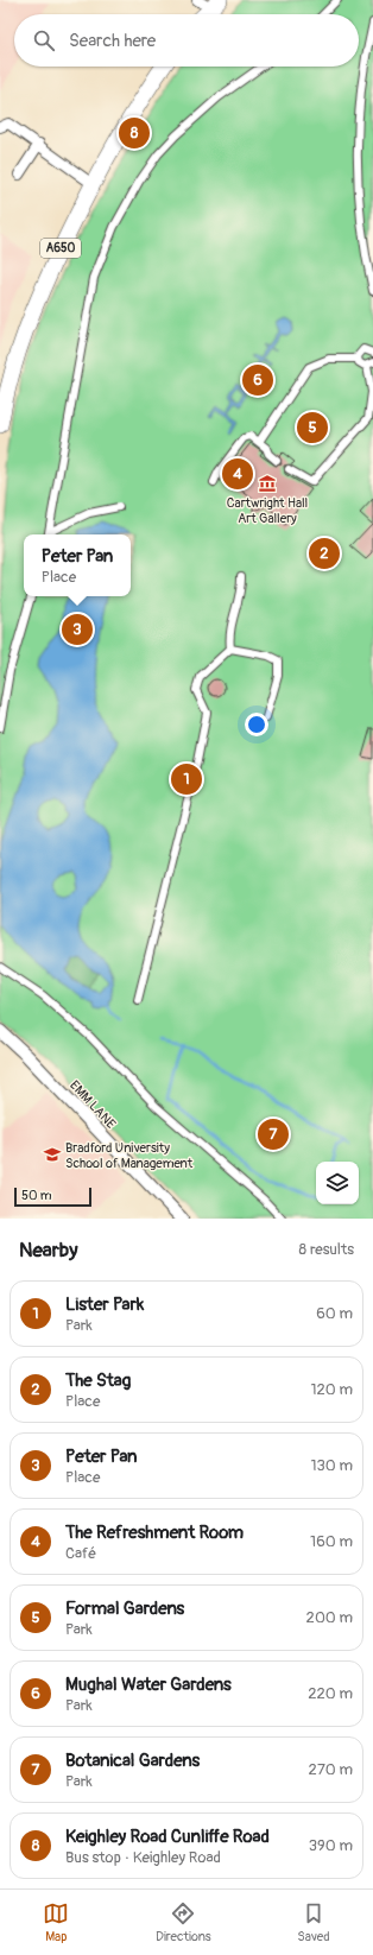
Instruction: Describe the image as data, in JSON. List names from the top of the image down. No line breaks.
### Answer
{"streets":{"highway":["A650"],"street":["EMM LANE"]},"places":{"museum":["Cartwright Hall Art Gallery"],"school or university":["Bradford University School of Management"]},"scale_bar":"50 m","page":{"search":"Search here","pins":["8","6","5","4","2","3","1","7"],"popup":["Peter Pan","Place"],"scale":"50 m","heading":["Nearby","8 results"],"list":[{"mark":"1","name":"Lister Park","note":"Park","value":"60 m"},{"mark":"2","name":"The Stag","note":"Place","value":"120 m"},{"mark":"3","name":"Peter Pan","note":"Place","value":"130 m"},{"mark":"4","name":"The Refreshment Room","note":"Café","value":"160 m"},{"mark":"5","name":"Formal Gardens","note":"Park","value":"200 m"},{"mark":"6","name":"Mughal Water Gardens","note":"Park","value":"220 m"},{"mark":"7","name":"Botanical Gardens","note":"Park","value":"270 m"},{"mark":"8","name":"Keighley Road Cunliffe Road","note":"Bus stop · Keighley Road","value":"390 m"}],"nav":["Map","Directions","Saved"]}}
